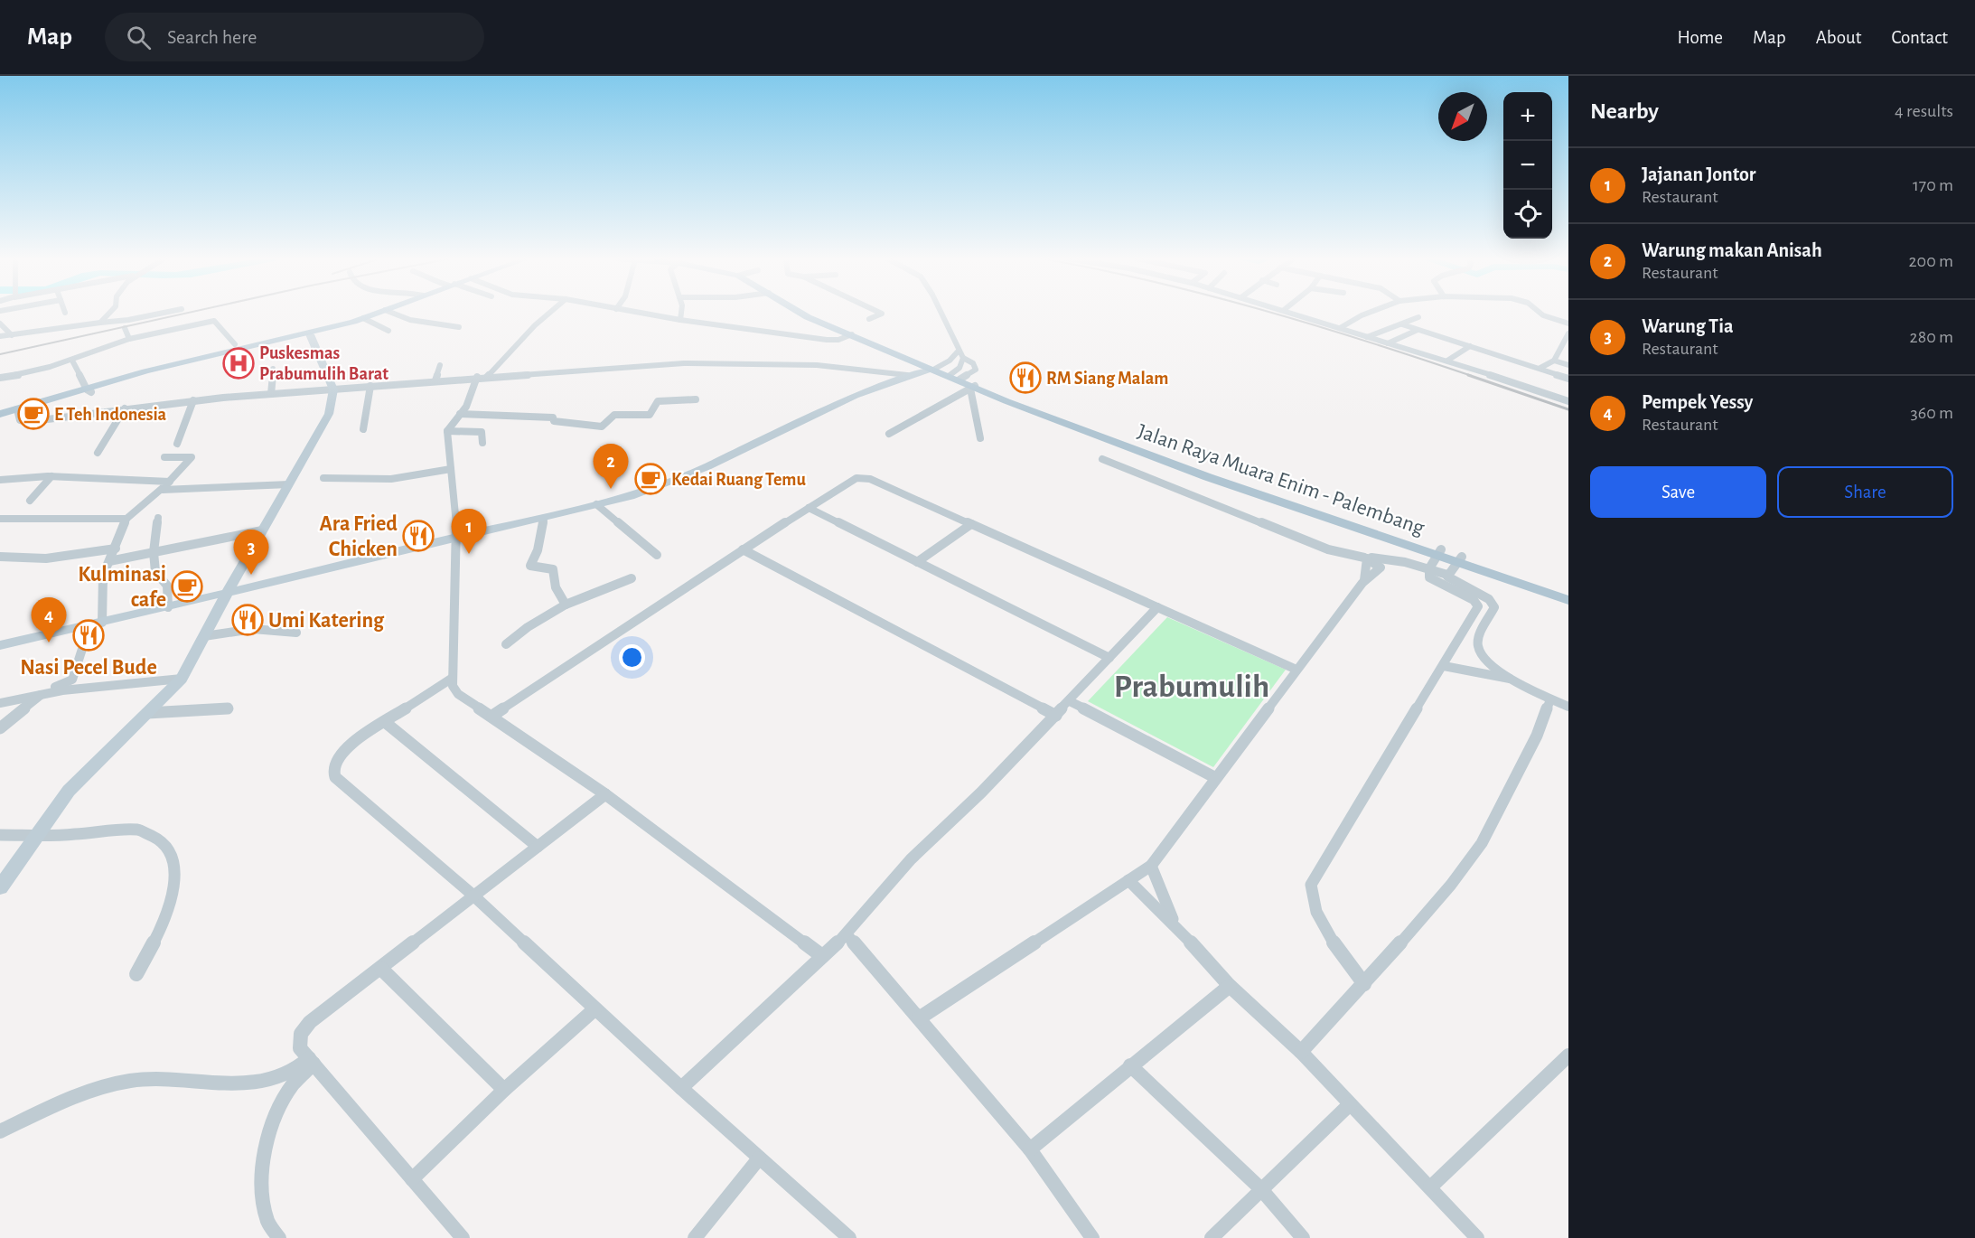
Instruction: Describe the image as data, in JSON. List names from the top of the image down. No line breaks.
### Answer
{"streets":{"main road":["Jalan Raya Muara Enim - Palembang"]},"districts":["Prabumulih"],"places":{"hospital":["Puskesmas Prabumulih Barat"],"restaurant":["RM Siang Malam","Ara Fried Chicken","Umi Katering","Nasi Pecel Bude"],"cafe":["E Teh Indonesia","Kedai Ruang Temu","Kulminasi cafe"]},"north":"bottom left","page":{"header":"Map","search":"Search here","nav":["Home","Map","About","Contact"],"heading":["Nearby","4 results"],"map_buttons":["+","−"],"list":[{"mark":"1","name":"Jajanan Jontor","note":"Restaurant","value":"170 m"},{"mark":"2","name":"Warung makan Anisah","note":"Restaurant","value":"200 m"},{"mark":"3","name":"Warung Tia","note":"Restaurant","value":"280 m"},{"mark":"4","name":"Pempek Yessy","note":"Restaurant","value":"360 m"}],"pins":["2","1","3","4"],"buttons":["Save","Share"]}}
